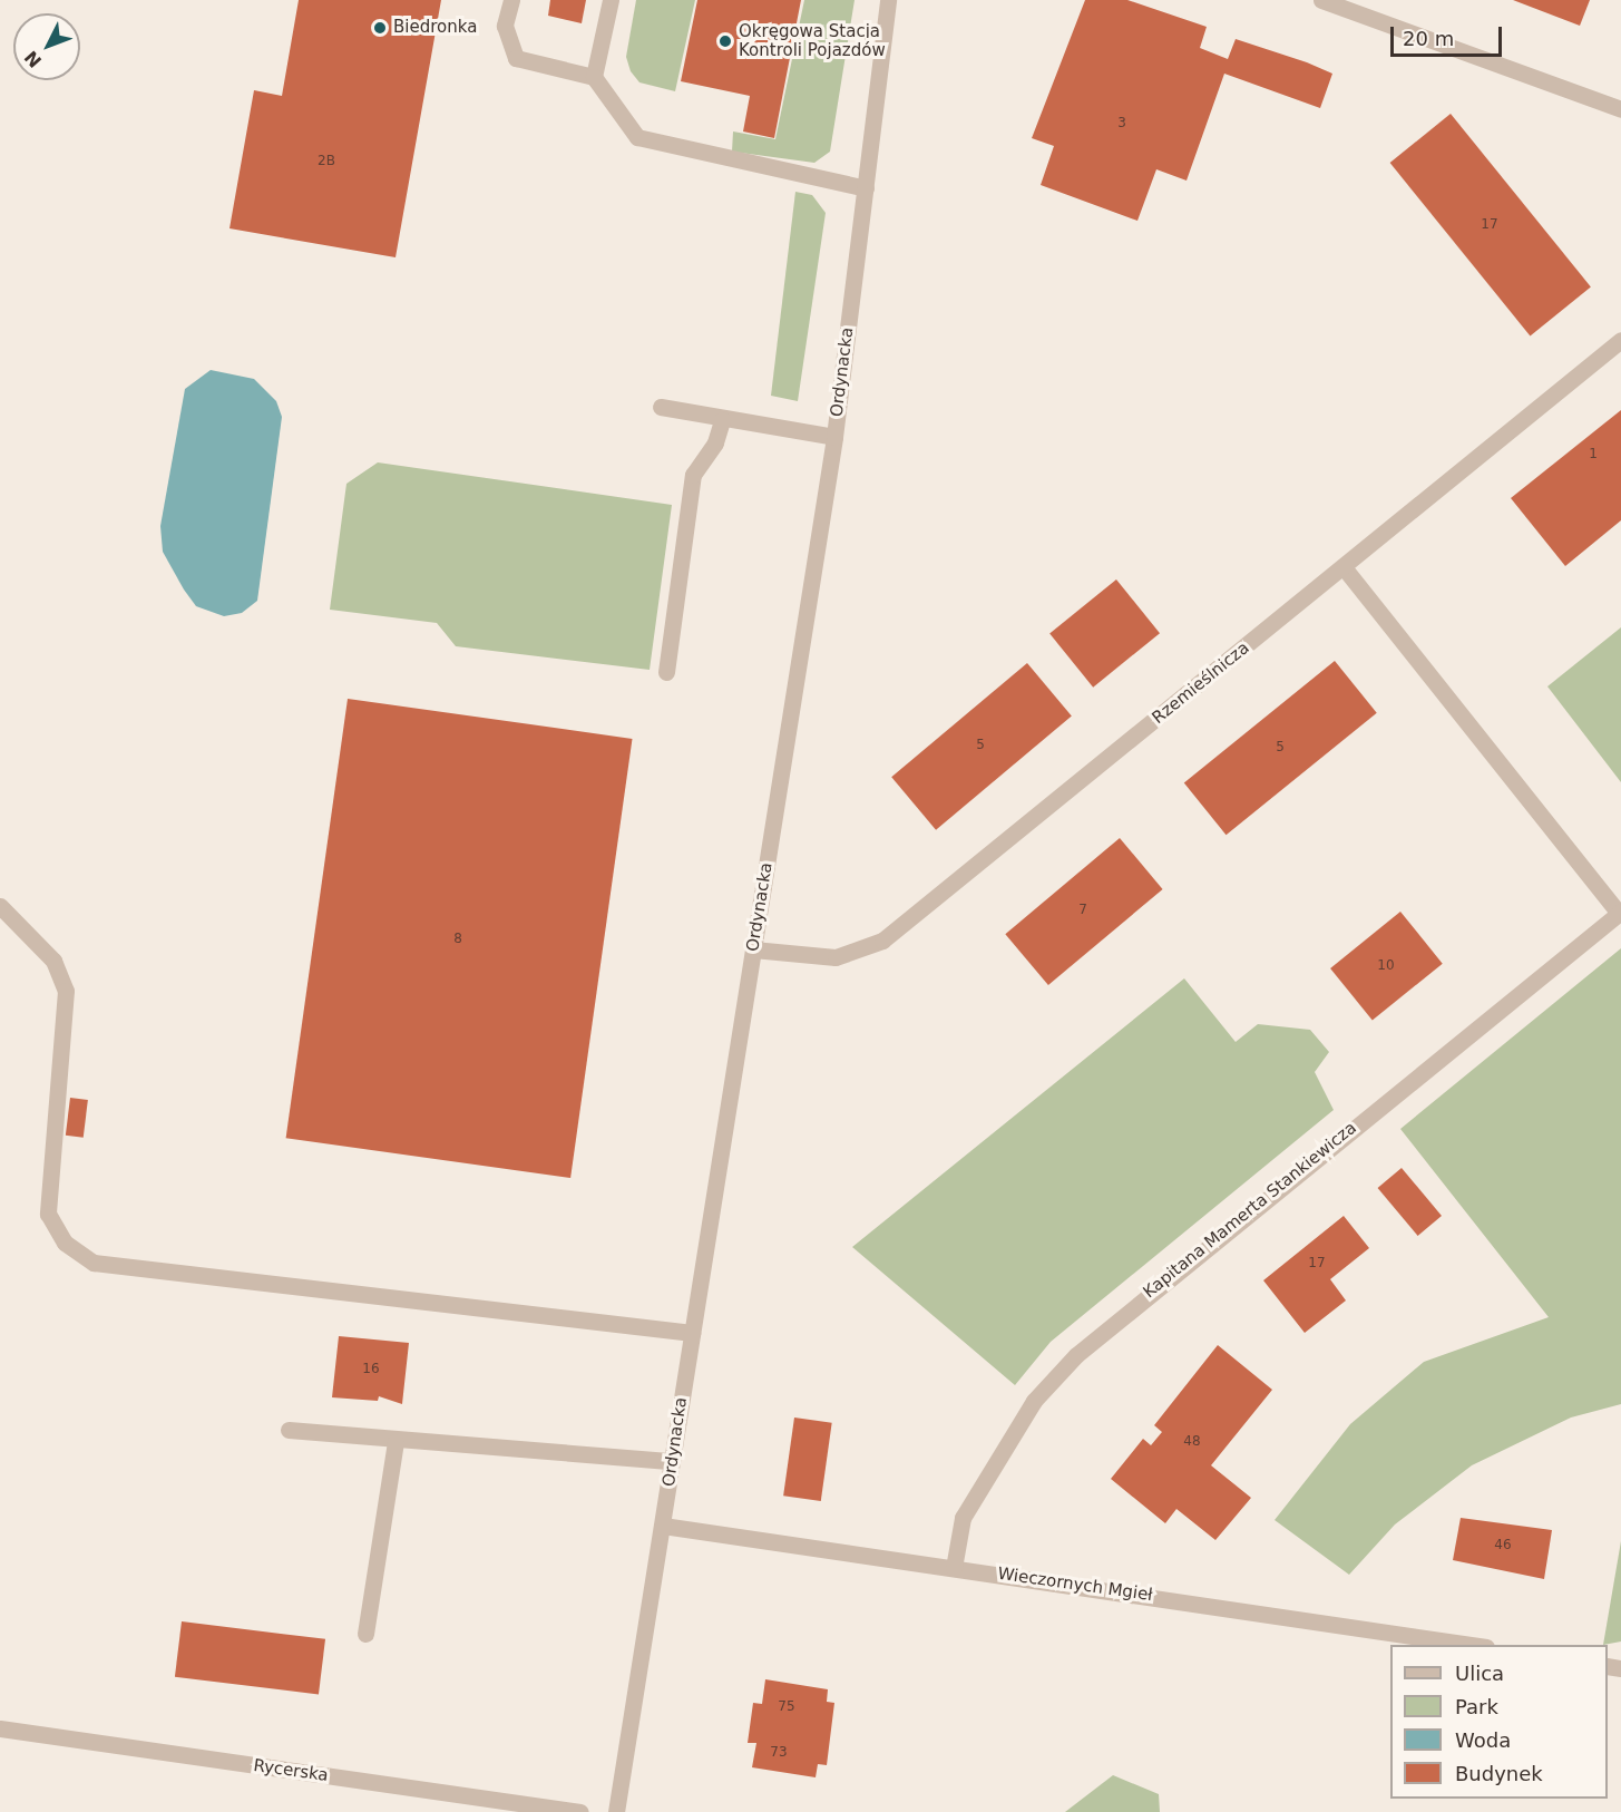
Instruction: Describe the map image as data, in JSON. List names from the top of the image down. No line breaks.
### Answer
{"streets":{"street":["Ordynacka","Rzemieślnicza","Kapitana Mamerta Stankiewicza","Wieczornych Mgieł","Rycerska"]},"crossings":[["Ordynacka","Rzemieślnicza"],["Ordynacka","Wieczornych Mgieł"],["Kapitana Mamerta Stankiewicza","Wieczornych Mgieł"]],"places":["Biedronka","Okręgowa Stacja Kontroli Pojazdów"],"house_numbers":["3","2B","17","1","5","5","7","8","10","17","16","48","46","75","73"],"legend":["Ulica","Park","Woda","Budynek"],"scale_bar":"20 m","north":"bottom left"}
